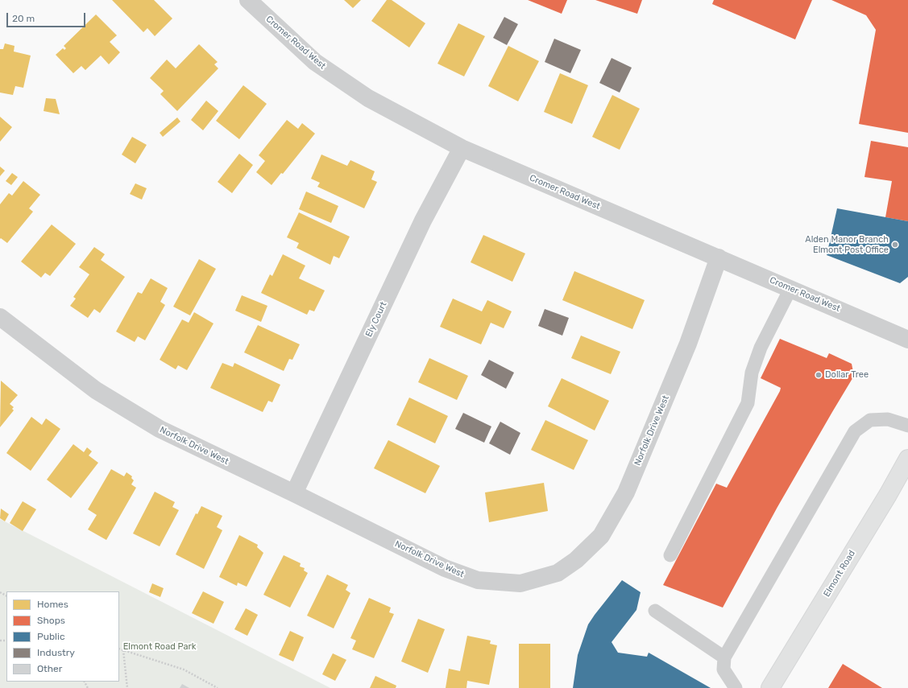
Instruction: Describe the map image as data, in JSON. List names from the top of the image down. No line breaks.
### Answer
{"streets":{"main road":["Elmont Road"],"street":["Cromer Road West","Ely Court","Norfolk Drive West"]},"crossings":[["Cromer Road West","Ely Court"],["Cromer Road West","Norfolk Drive West"],["Ely Court","Norfolk Drive West"]],"parks":["Elmont Road Park"],"places":["Alden Manor Branch Elmont Post Office","Dollar Tree"],"legend":["Homes","Shops","Public","Industry","Other"],"scale_bar":"20 m"}
